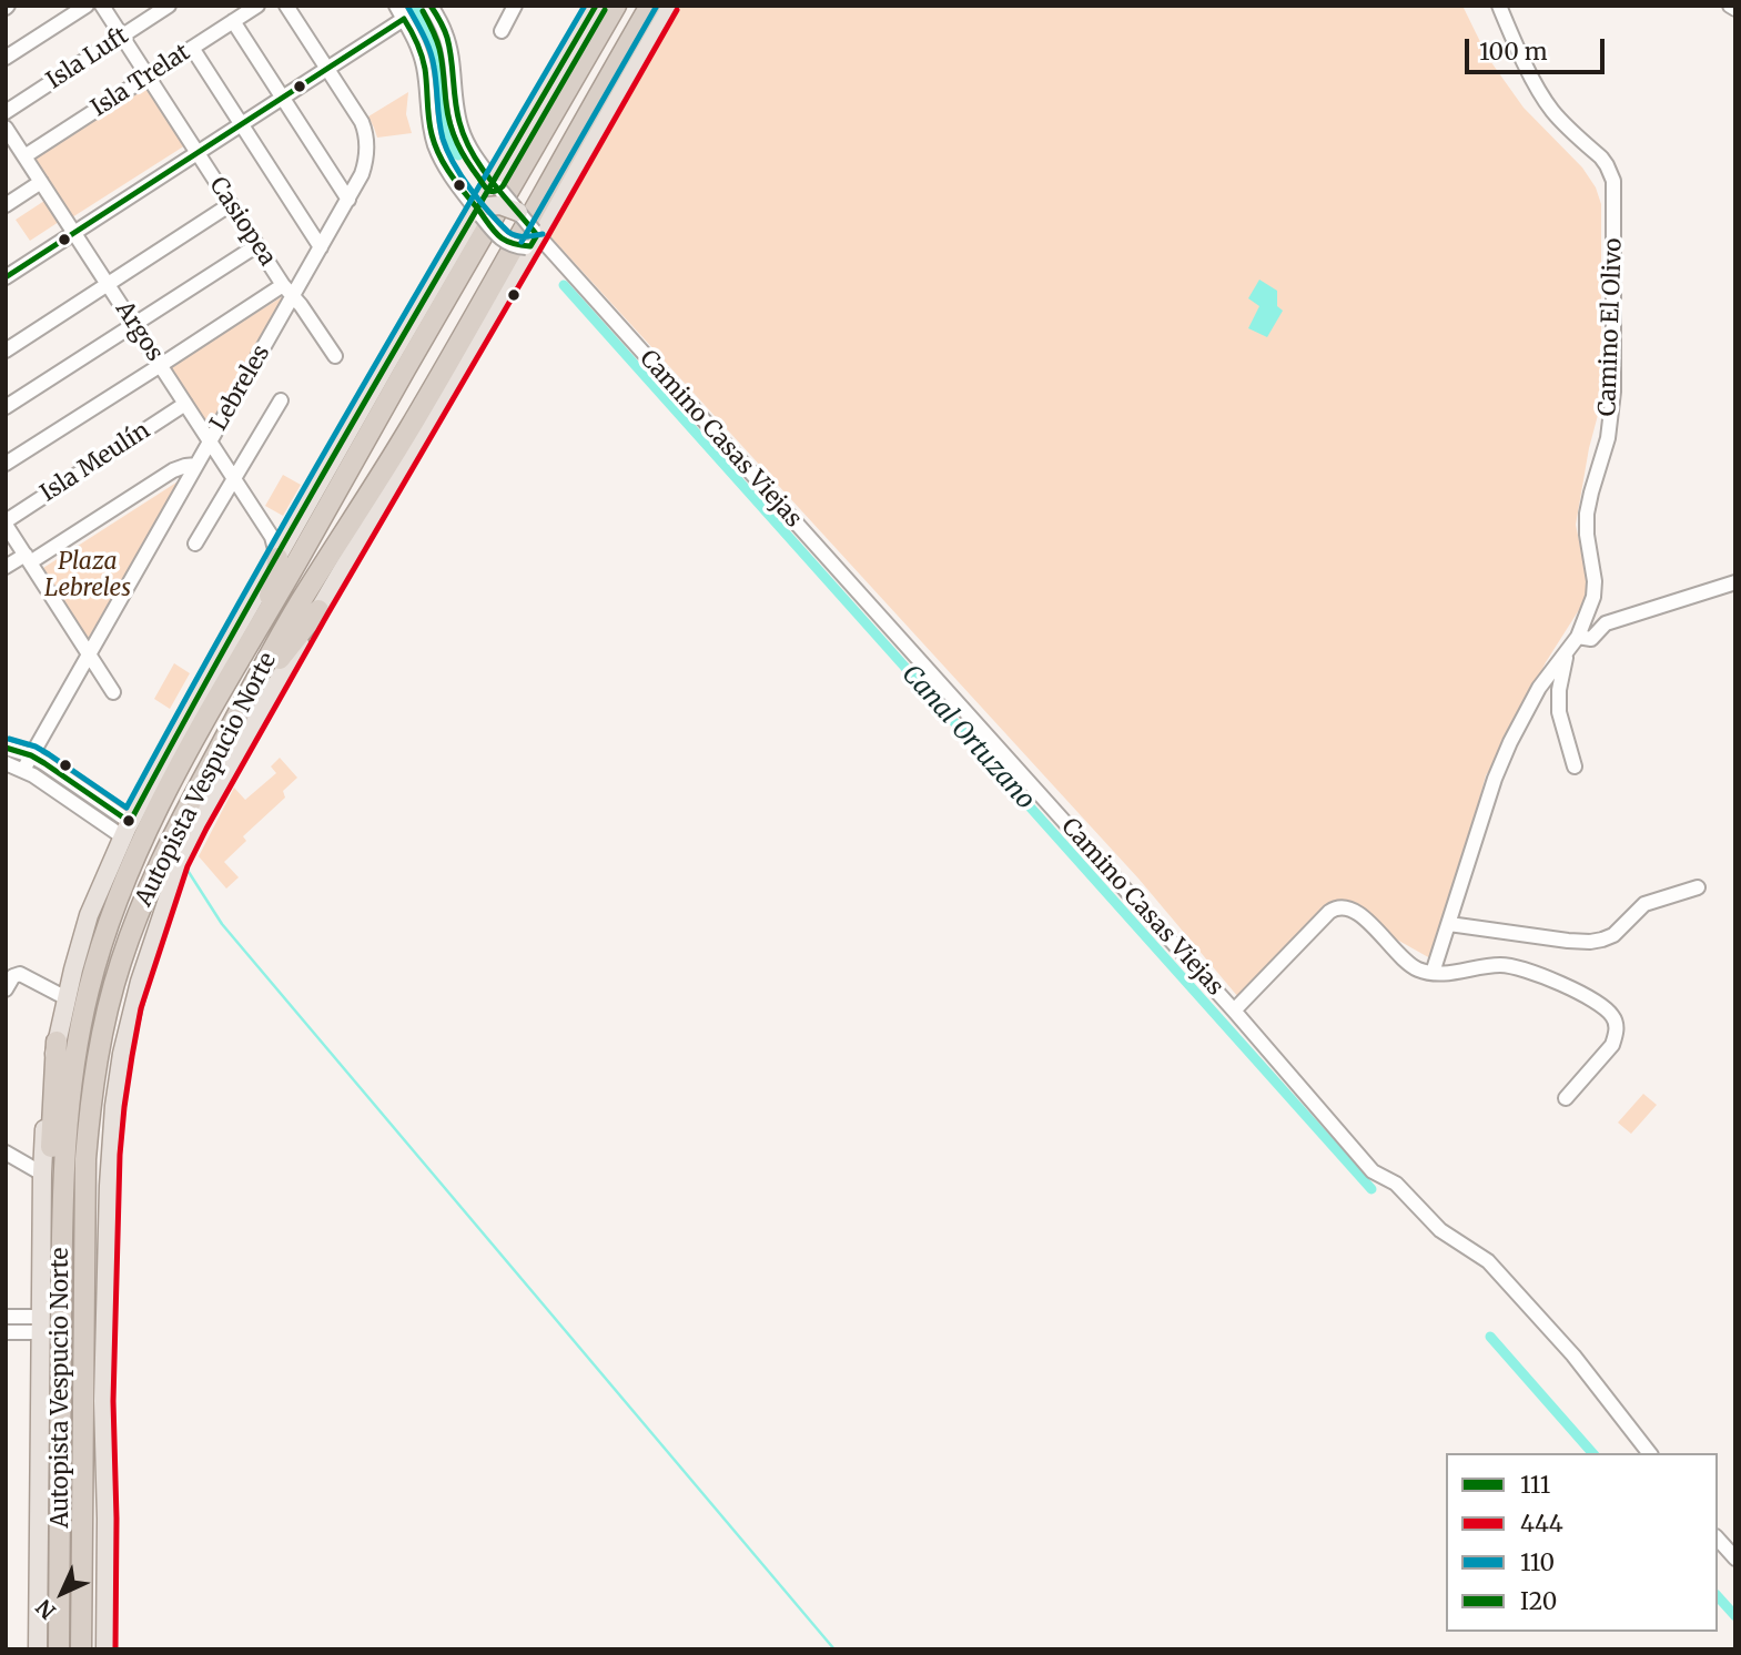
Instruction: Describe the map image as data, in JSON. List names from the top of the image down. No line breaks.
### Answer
{"streets":{"highway":["Autopista Vespucio Norte"],"street":["Isla Luft","Isla Trelat","Casiopea","Camino El Olivo","Argos","Lebreles","Camino Casas Viejas","Isla Meulín"]},"crossings":[["Isla Luft","Casiopea"],["Isla Trelat","Casiopea"],["Isla Trelat","Argos"],["Casiopea","Lebreles"],["Argos","Lebreles"],["Argos","Isla Meulín"]],"water":["Canal Ortuzano"],"parks":["Plaza Lebreles"],"lines":["transit line 111","transit line 110","transit line 444","transit line I20"],"legend":["111","444","110","I20"],"scale_bar":"100 m","north":"bottom left"}
